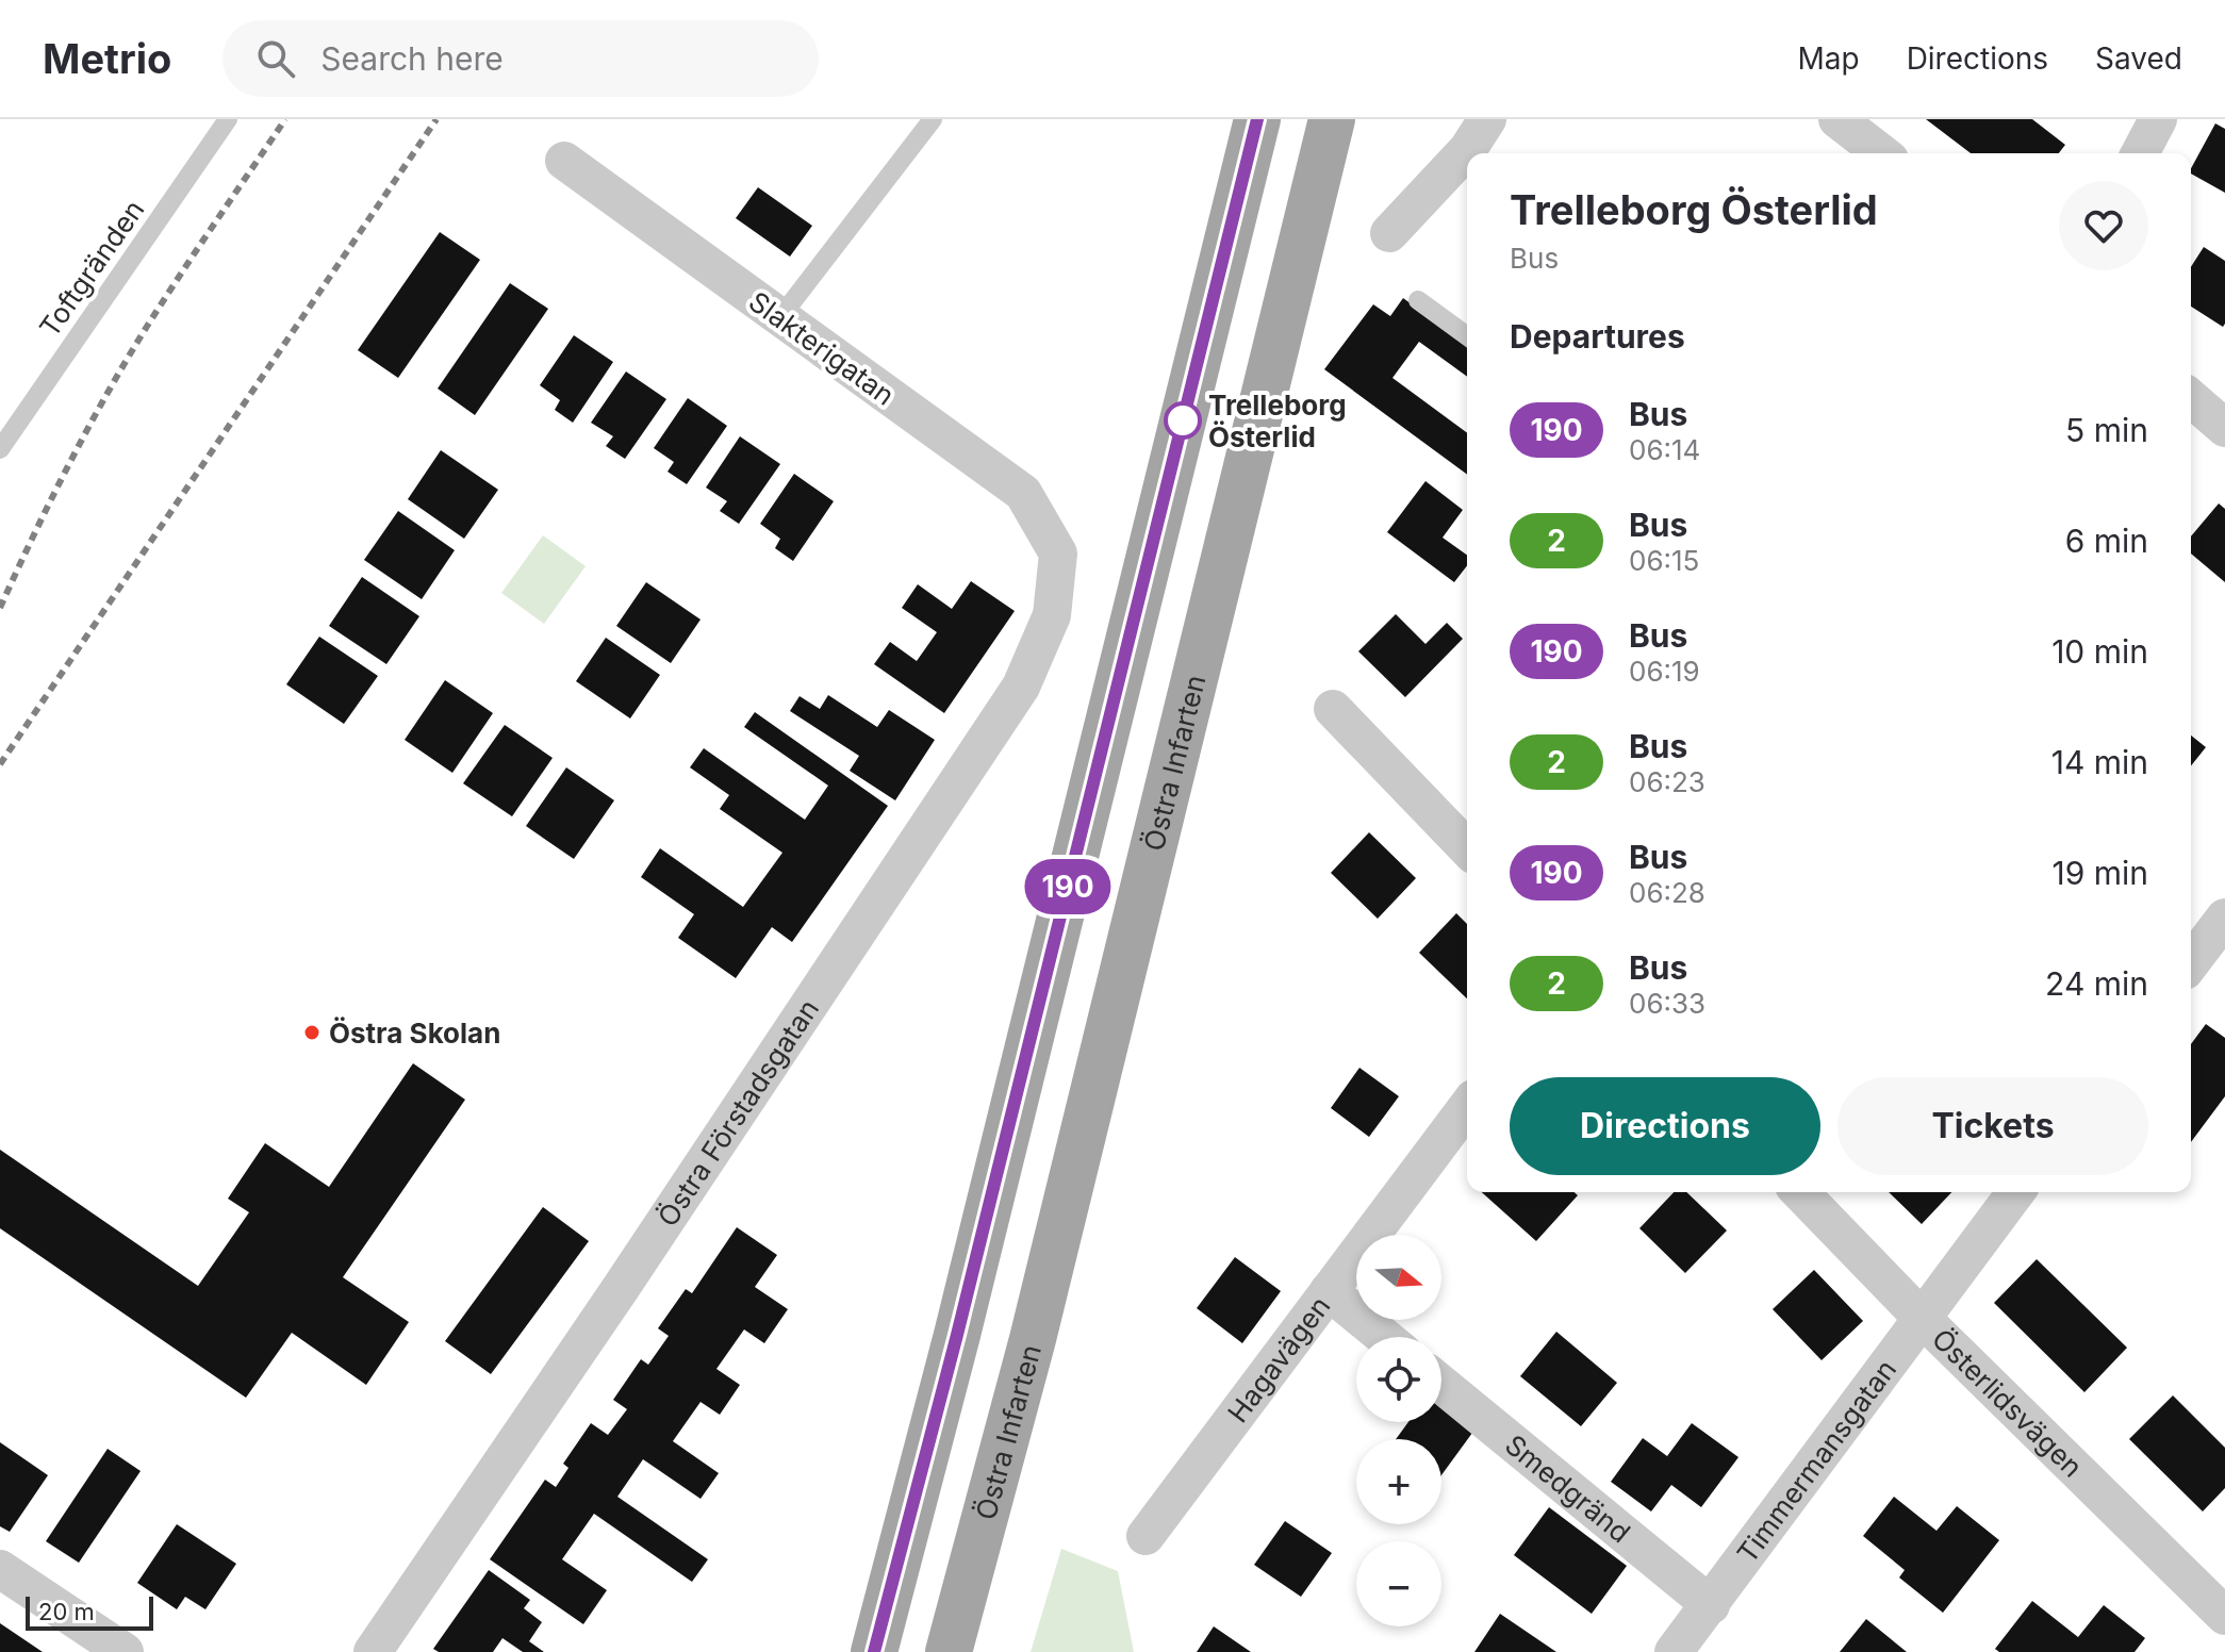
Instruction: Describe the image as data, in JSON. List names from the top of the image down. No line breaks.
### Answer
{"streets":{"main road":["Östra Infarten"],"street":["Slakterigatan","Östra Förstadsgatan","Hagavägen","Österlidsvägen","Timmermansgatan","Smedgränd"],"lane":["Toftgränden"]},"crossings":[["Slakterigatan","Östra Förstadsgatan"],["Österlidsvägen","Timmermansgatan"],["Timmermansgatan","Smedgränd"]],"places":["Trelleborg Österlid","Östra Skolan"],"lines":["bus line 190"],"scale_bar":"20 m","north":"right","page":{"header":"Metrio","search":"Search here","nav":["Map","Directions","Saved"],"on_map":"190","heading":[["Trelleborg Österlid","Bus"],"Departures"],"list":[{"mark":"190","name":"Bus","note":"06:14","value":"5 min"},{"mark":"2","name":"Bus","note":"06:15","value":"6 min"},{"mark":"190","name":"Bus","note":"06:19","value":"10 min"},{"mark":"2","name":"Bus","note":"06:23","value":"14 min"},{"mark":"190","name":"Bus","note":"06:28","value":"19 min"},{"mark":"2","name":"Bus","note":"06:33","value":"24 min"}],"buttons":["Directions","Tickets"],"map_buttons":["+","−"],"scale":"20 m"}}
